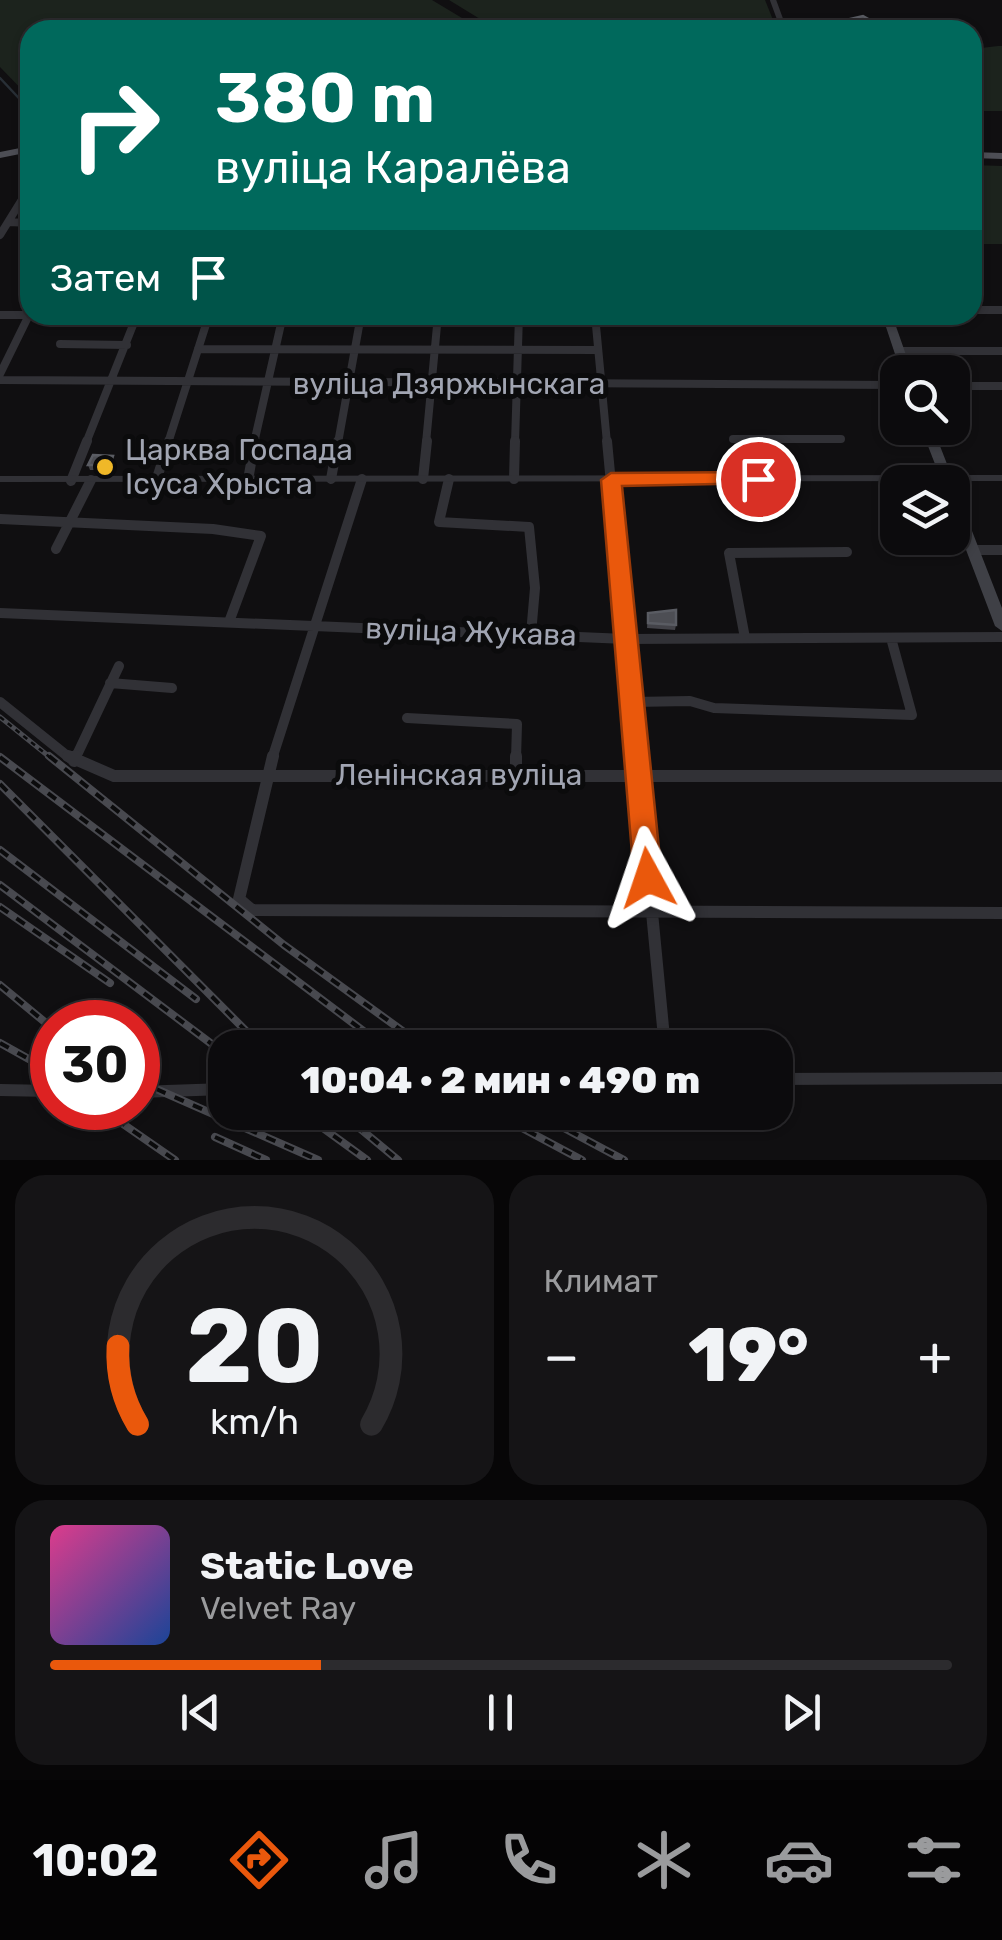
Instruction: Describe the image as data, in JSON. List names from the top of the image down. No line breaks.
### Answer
{"streets":{"street":["вуліца Дзяржынскага","вуліца Жукава","Ленінская вуліца"]},"places":["Царква Госпада Ісуса Хрыста"],"page":{"turn":["380 m","вуліца Каралёва"],"then":"Затем","limit":"30","trip":"10:04 · 2 мин · 490 m","tile":"Климат","heat":["−","19°","+"],"song":["Static Love","Velvet Ray"],"tabs":"10:02","gauge":["20","km/h"]}}
